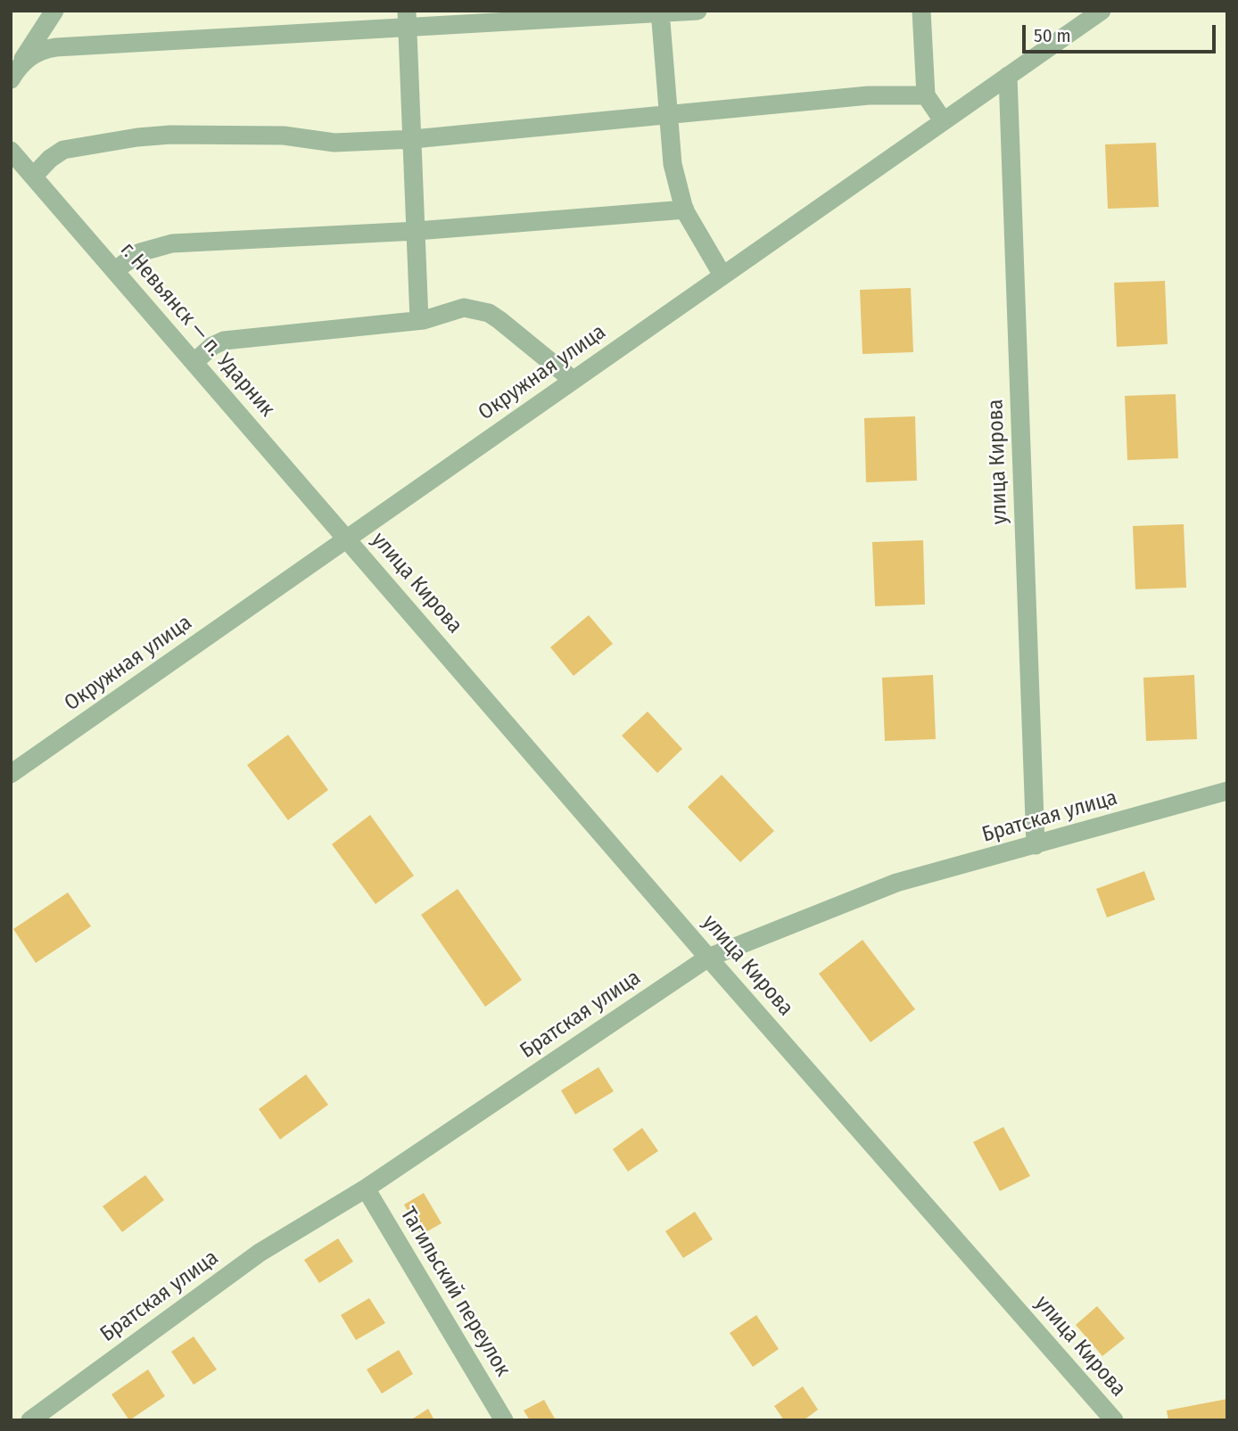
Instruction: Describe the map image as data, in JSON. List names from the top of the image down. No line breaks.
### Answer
{"streets":{"street":["г. Невьянск — п. Ударник","Окружная улица","улица Кирова","Братская улица","Тагильский переулок"]},"crossings":[["г. Невьянск — п. Ударник","Окружная улица"],["г. Невьянск — п. Ударник","улица Кирова"],["Окружная улица","улица Кирова"],["улица Кирова","Братская улица"],["Братская улица","Тагильский переулок"]],"scale_bar":"50 m"}
